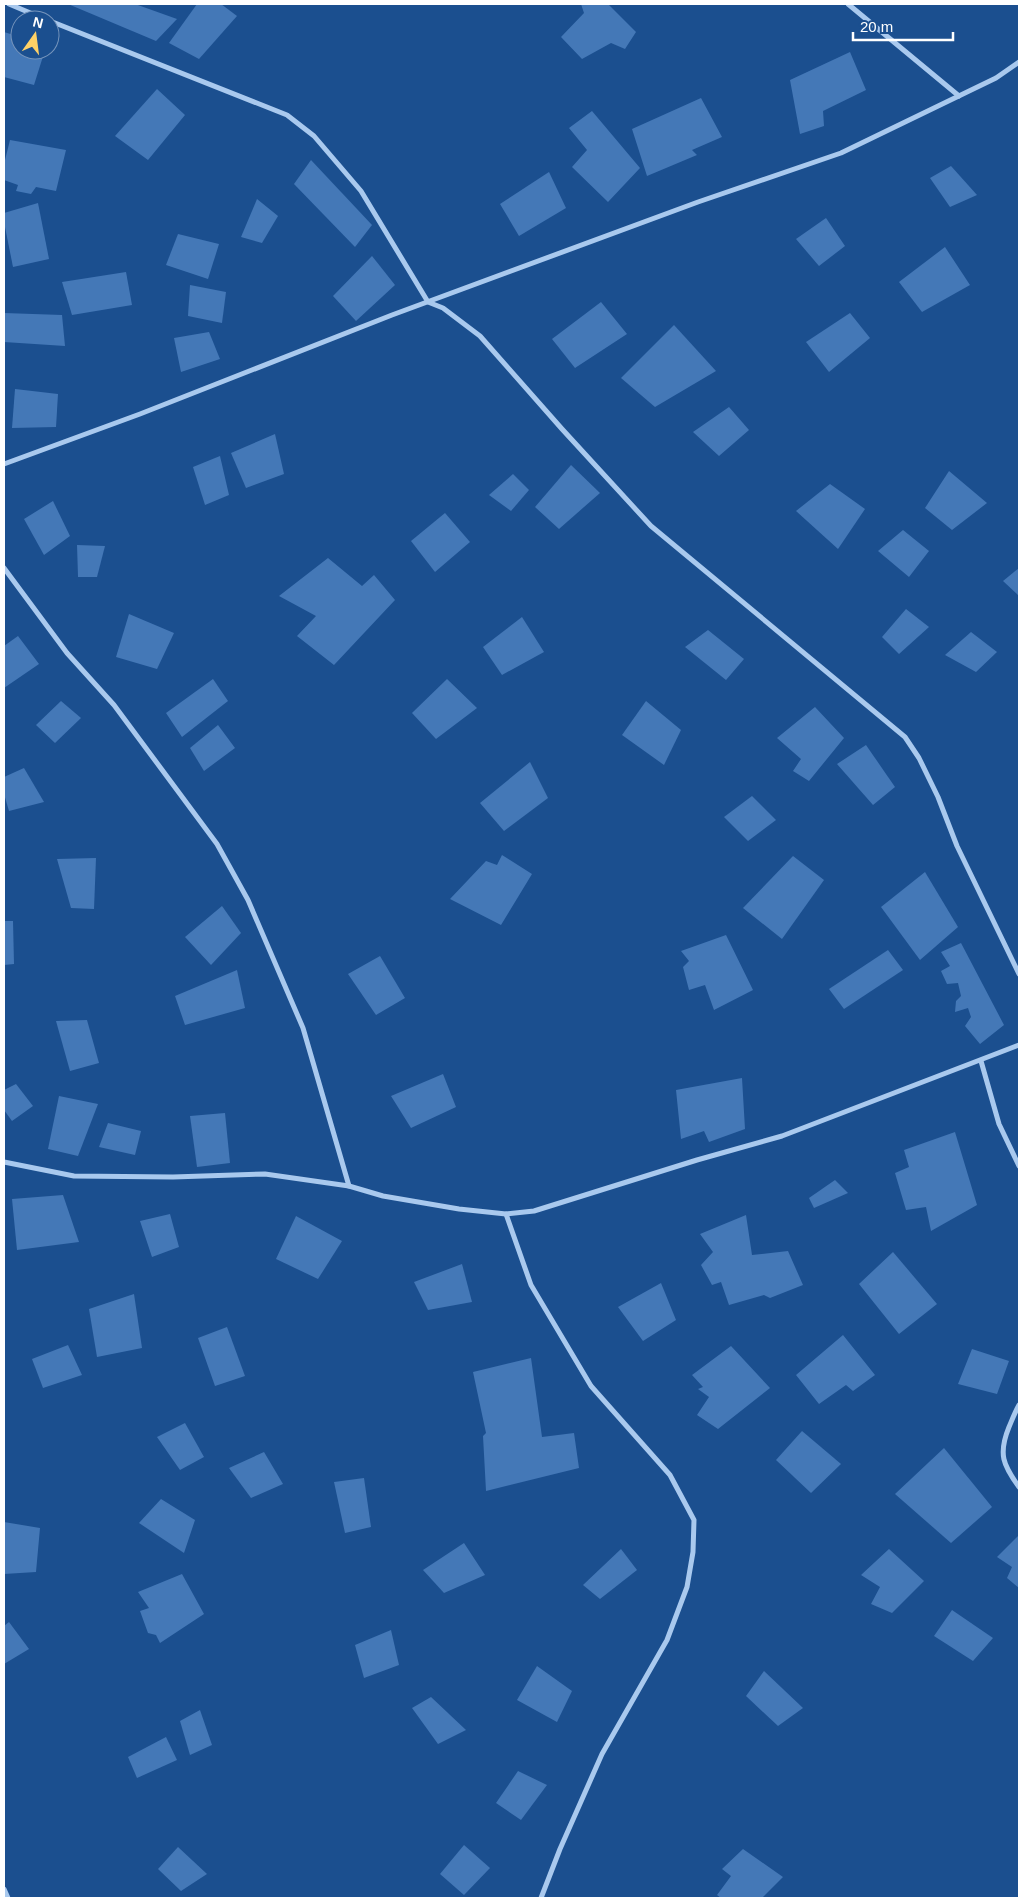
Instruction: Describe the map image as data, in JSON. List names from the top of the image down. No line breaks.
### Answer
{"scale_bar":"20 m","north":"top"}
